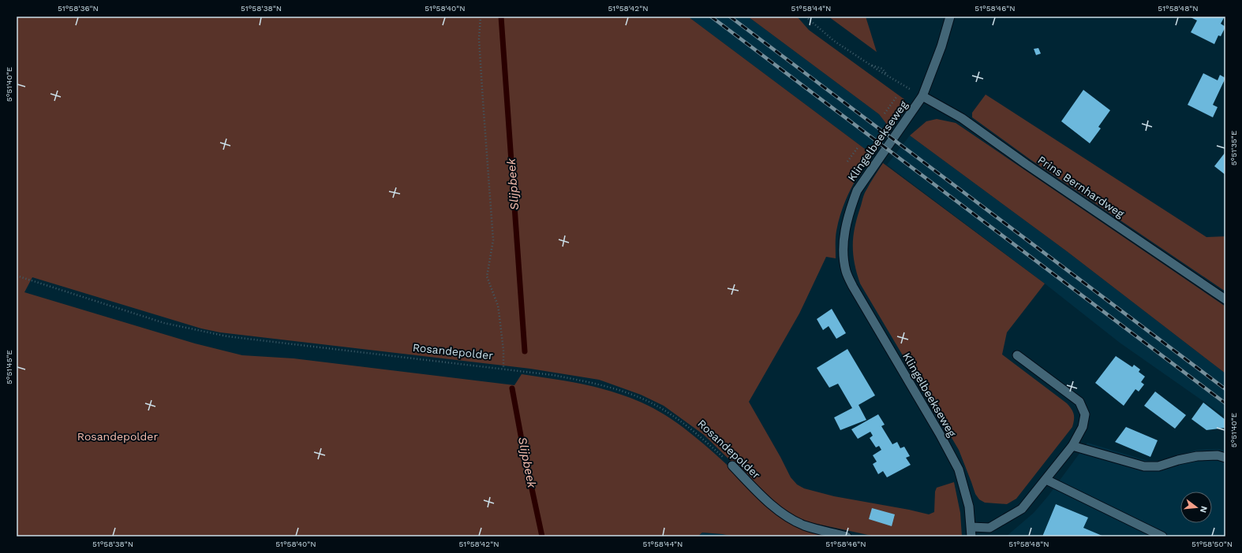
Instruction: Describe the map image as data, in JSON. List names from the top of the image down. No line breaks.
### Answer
{"streets":{"street":["Klingelbeekseweg","Prins Bernhardweg","Rosandepolder"]},"crossings":[["Klingelbeekseweg","Prins Bernhardweg"]],"water":["Slijpbeek"],"parks":["Rosandepolder"],"north":"right","coordinates":["51°58'36\"N","51°58'38\"N","51°58'40\"N","51°58'42\"N","51°58'44\"N","51°58'46\"N","51°58'48\"N","5°51'40\"E","5°51'35\"E","5°51'45\"E","51°58'50\"N"]}
